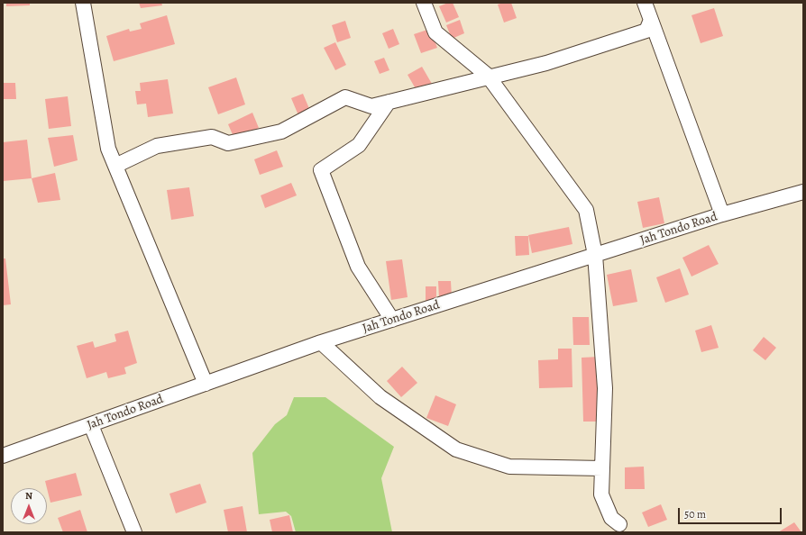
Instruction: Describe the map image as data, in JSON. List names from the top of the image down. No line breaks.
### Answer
{"streets":{"street":["Jah Tondo Road"]},"scale_bar":"50 m","north":"top"}
